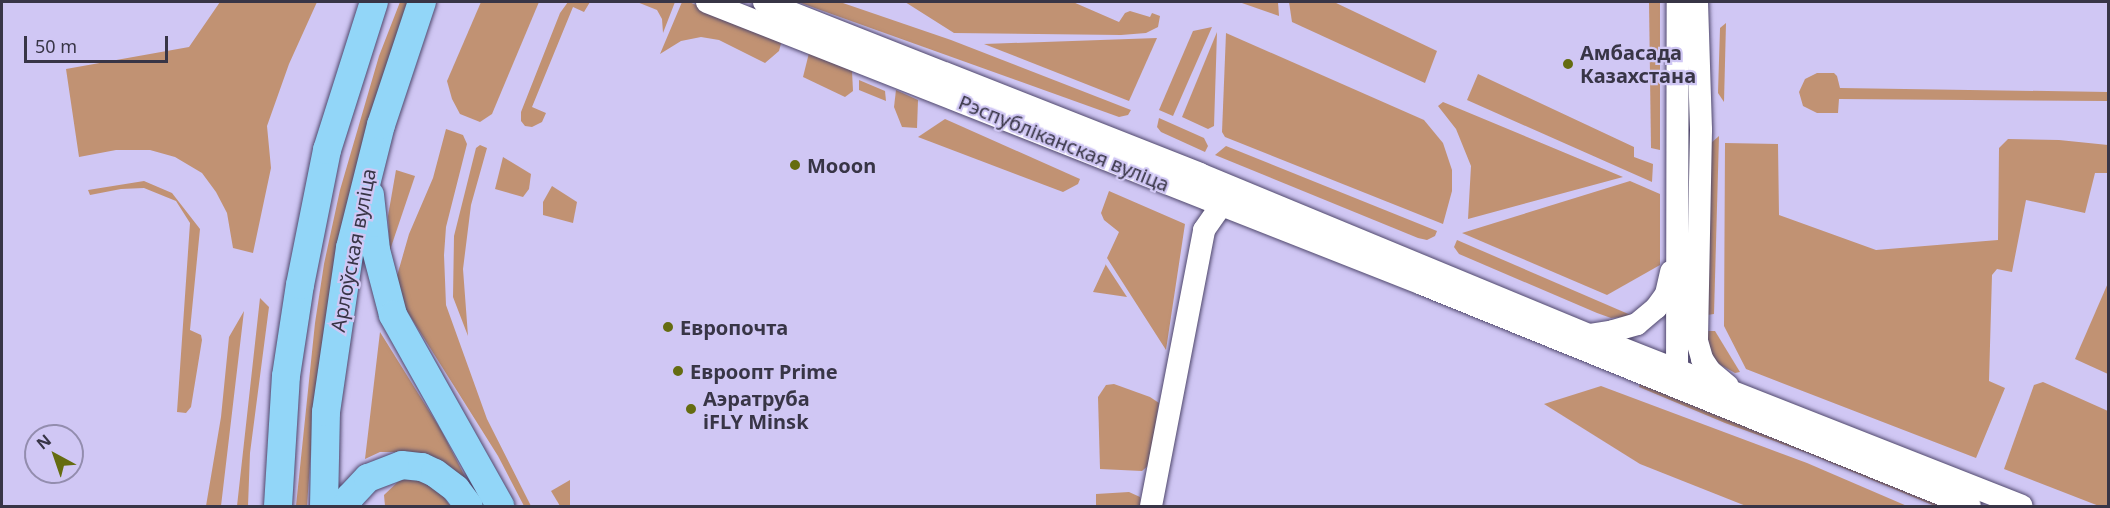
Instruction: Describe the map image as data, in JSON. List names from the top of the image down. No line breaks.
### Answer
{"streets":{"main road":["Арлоўская вуліца"],"street":["Рэспубліканская вуліца"]},"places":["Амбасада Казахстана","Mooon","Европочта","Евроопт Prime","Аэратруба iFLY Minsk"],"scale_bar":"50 m","north":"top left"}
